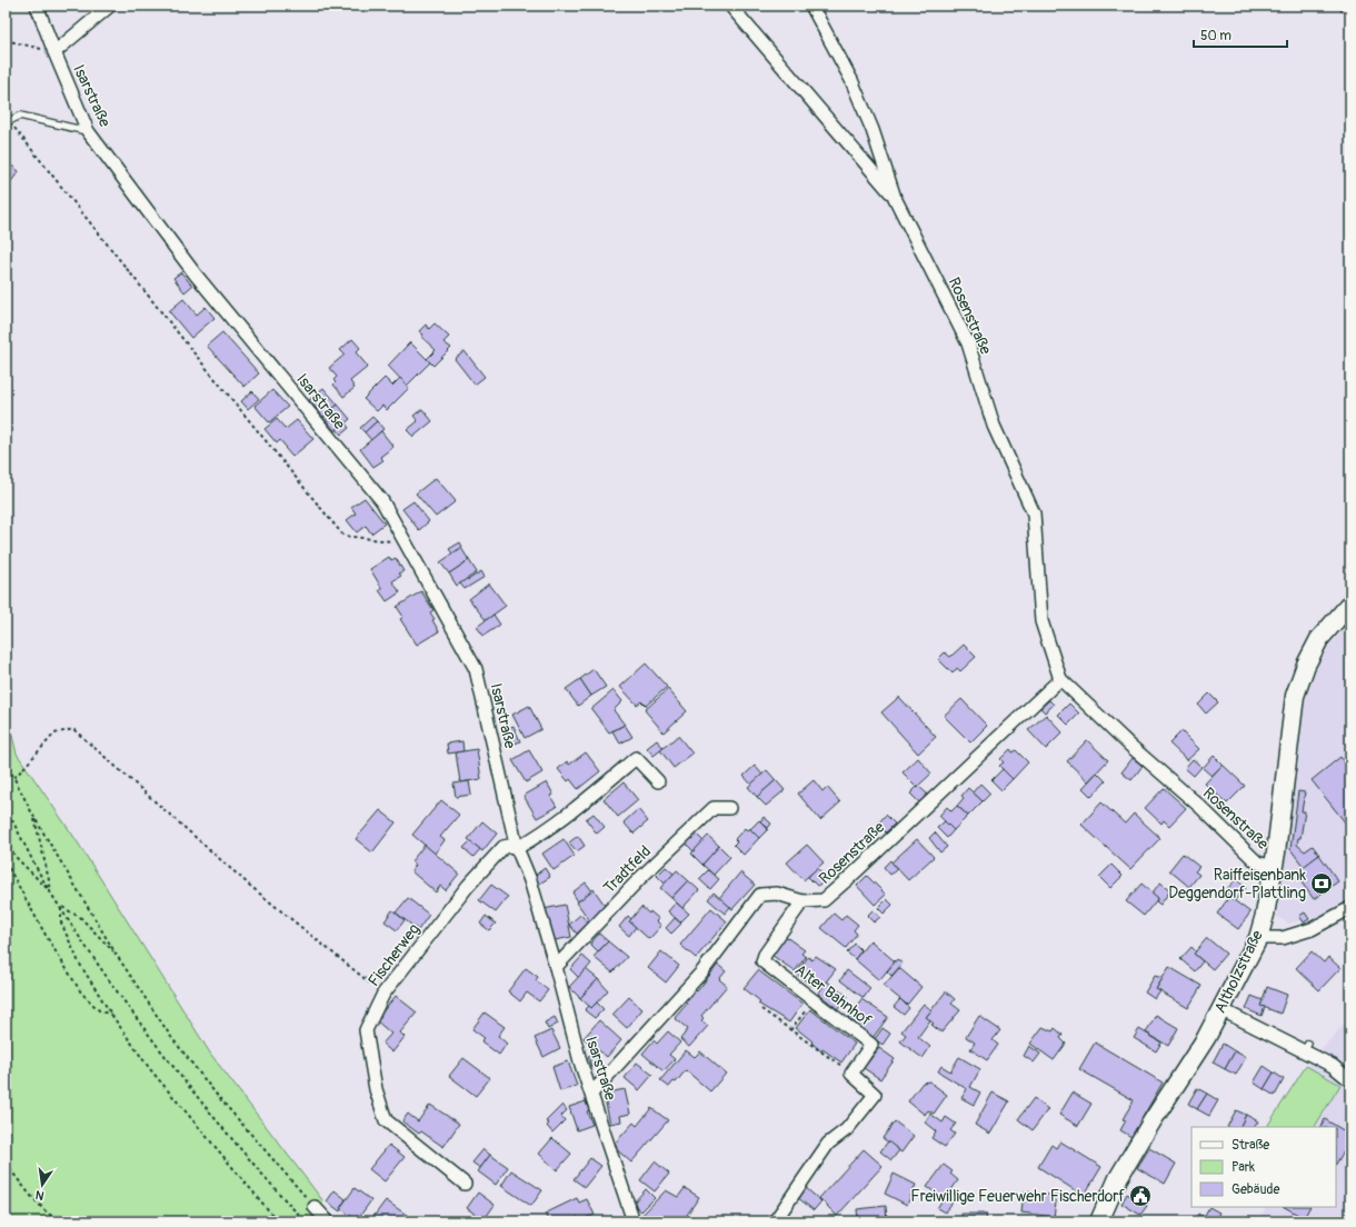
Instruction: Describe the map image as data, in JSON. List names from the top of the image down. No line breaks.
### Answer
{"streets":{"street":["Isarstraße","Rosenstraße","Tradtfeld","Fischerweg","Altholzstraße","Alter Bahnhof"]},"crossings":[["Isarstraße","Rosenstraße"],["Isarstraße","Tradtfeld"],["Isarstraße","Fischerweg"],["Rosenstraße","Altholzstraße"],["Rosenstraße","Alter Bahnhof"]],"places":{"bank":["Raiffeisenbank Deggendorf-Plattling"],"public building":["Freiwillige Feuerwehr Fischerdorf"]},"legend":["Straße","Park","Gebäude"],"scale_bar":"50 m","north":"bottom"}
